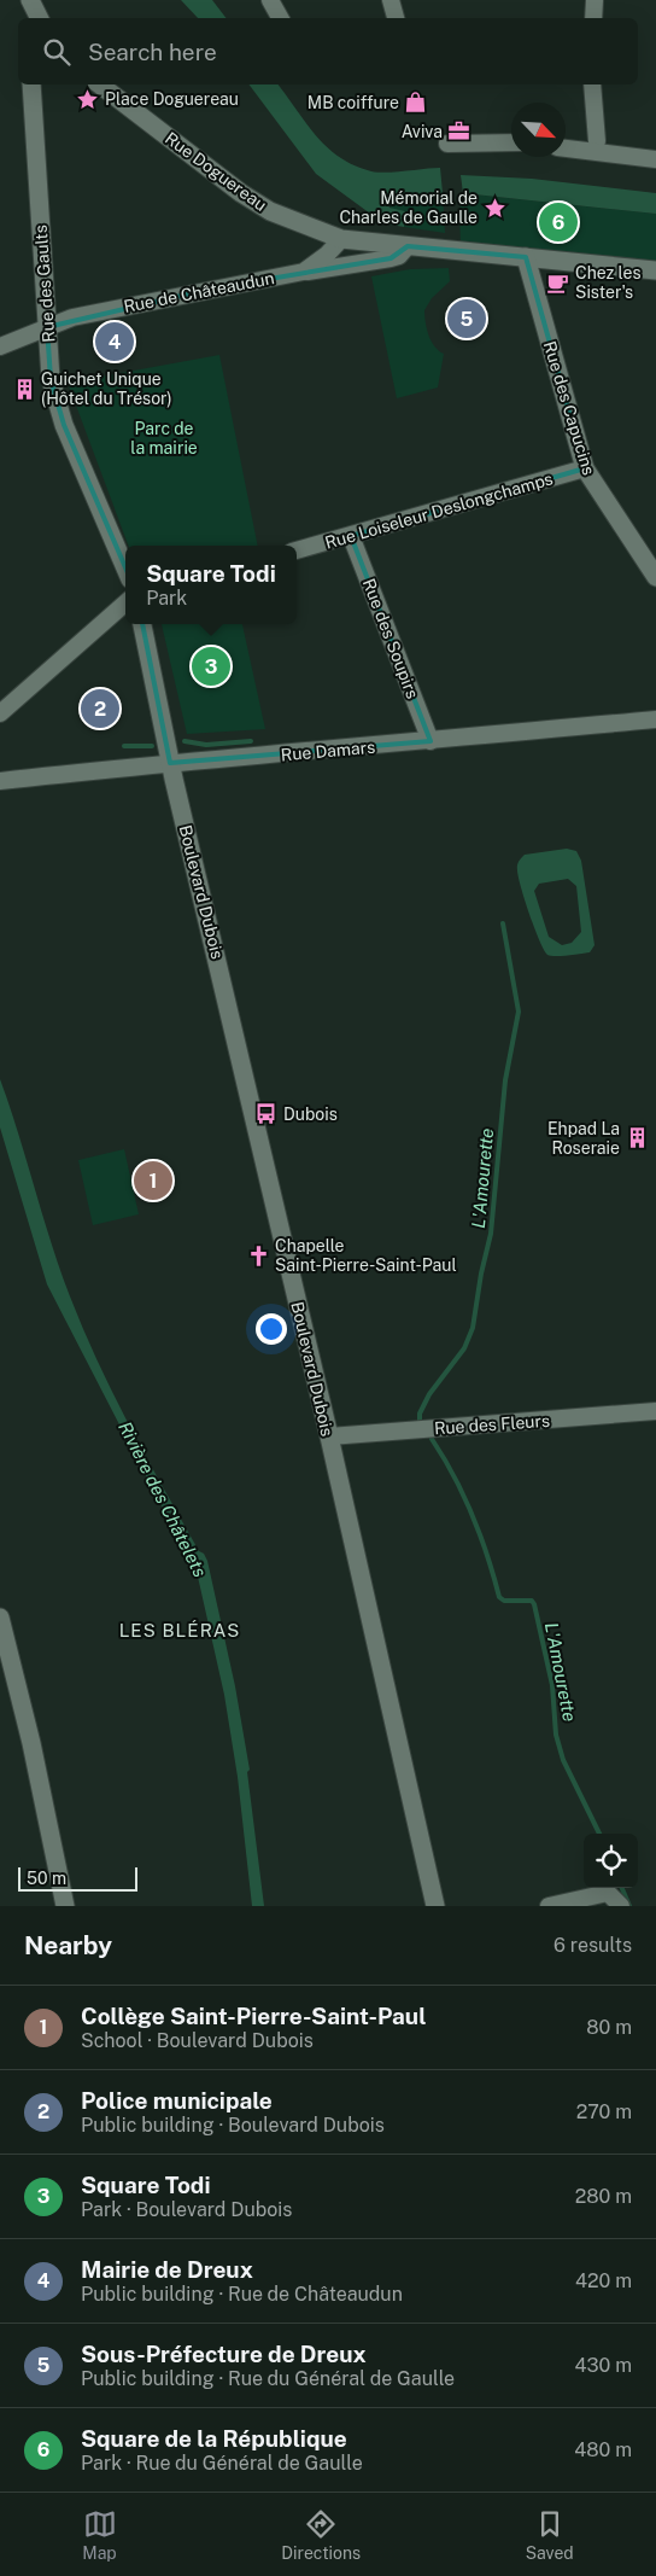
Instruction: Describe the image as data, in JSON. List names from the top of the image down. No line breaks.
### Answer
{"streets":{"street":["Rue Doguereau","Rue des Gaults","Rue de Châteaudun","Rue des Capucins","Rue Loiseleur Deslongchamps","Rue des Soupirs","Rue Damars","Boulevard Dubois","Rue des Fleurs"]},"crossings":[["Rue Doguereau","Rue de Châteaudun"],["Rue Doguereau","Rue des Capucins"],["Rue des Gaults","Rue de Châteaudun"],["Rue des Capucins","Rue Loiseleur Deslongchamps"],["Rue Loiseleur Deslongchamps","Rue des Soupirs"],["Rue des Soupirs","Rue Damars"],["Rue Damars","Boulevard Dubois"],["Boulevard Dubois","Rue des Fleurs"]],"districts":["LES BLÉRAS"],"water":["L'Amourette","Rivière des Châtelets"],"parks":["Parc de la mairie"],"places":{"place":["Place Doguereau","Mémorial de Charles de Gaulle"],"shop":["MB coiffure"],"office":["Aviva"],"cafe":["Chez les Sister's"],"building":["Guichet Unique (Hôtel du Trésor)","Ehpad La Roseraie"],"bus stop":["Dubois"],"church":["Chapelle Saint-Pierre-Saint-Paul"]},"scale_bar":"50 m","north":"bottom right","page":{"search":"Search here","pins":["6","5","4","3","2","1"],"popup":["Square Todi","Park"],"scale":"50 m","heading":["Nearby","6 results"],"list":[{"mark":"1","name":"Collège Saint-Pierre-Saint-Paul","note":"School · Boulevard Dubois","value":"80 m"},{"mark":"2","name":"Police municipale","note":"Public building · Boulevard Dubois","value":"270 m"},{"mark":"3","name":"Square Todi","note":"Park · Boulevard Dubois","value":"280 m"},{"mark":"4","name":"Mairie de Dreux","note":"Public building · Rue de Châteaudun","value":"420 m"},{"mark":"5","name":"Sous-Préfecture de Dreux","note":"Public building · Rue du Général de Gaulle","value":"430 m"},{"mark":"6","name":"Square de la République","note":"Park · Rue du Général de Gaulle","value":"480 m"}],"nav":["Map","Directions","Saved"]}}
